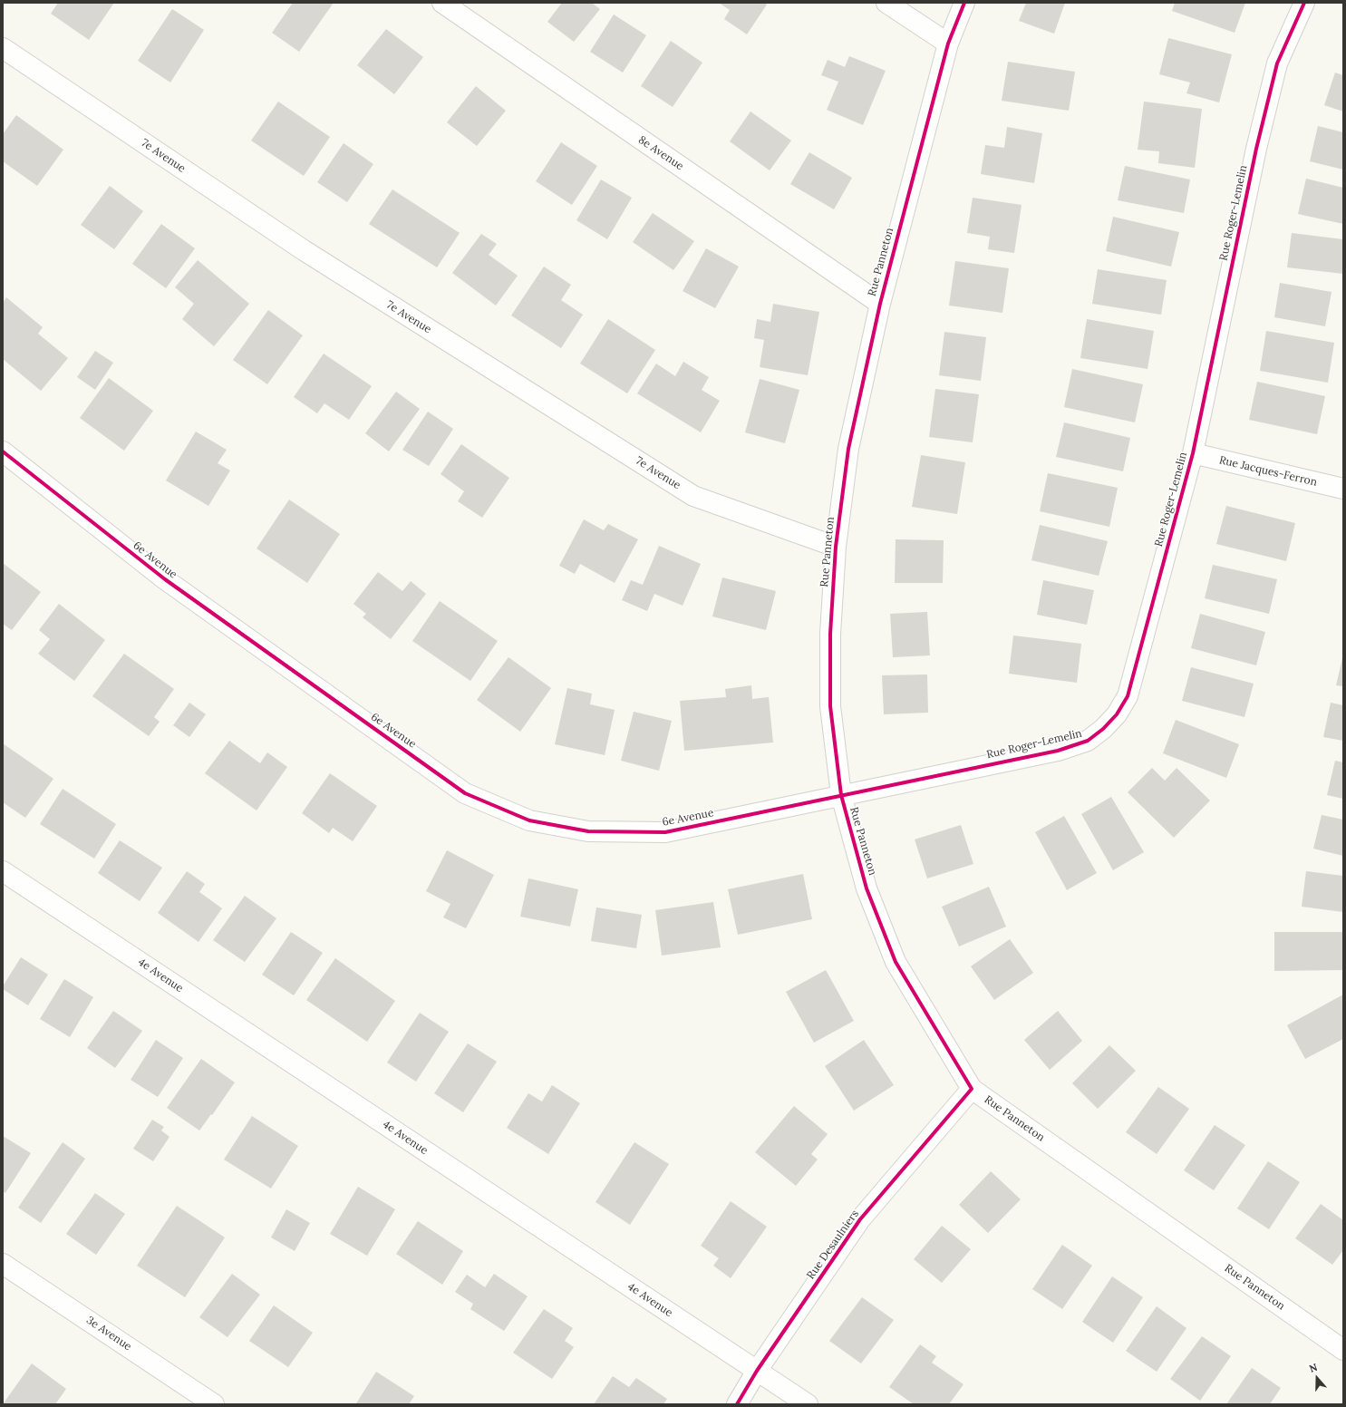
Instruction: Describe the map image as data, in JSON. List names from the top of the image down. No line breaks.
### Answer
{"streets":{"street":["8e Avenue","7e Avenue","Rue Roger-Lemelin","Rue Panneton","Rue Jacques-Ferron","6e Avenue","4e Avenue","Rue Desaulniers","3e Avenue"]},"crossings":[["8e Avenue","Rue Panneton"],["7e Avenue","Rue Panneton"],["Rue Roger-Lemelin","Rue Panneton"],["Rue Roger-Lemelin","Rue Jacques-Ferron"],["Rue Roger-Lemelin","6e Avenue"],["Rue Panneton","6e Avenue"],["Rue Panneton","Rue Desaulniers"],["4e Avenue","Rue Desaulniers"]],"north":"top"}
